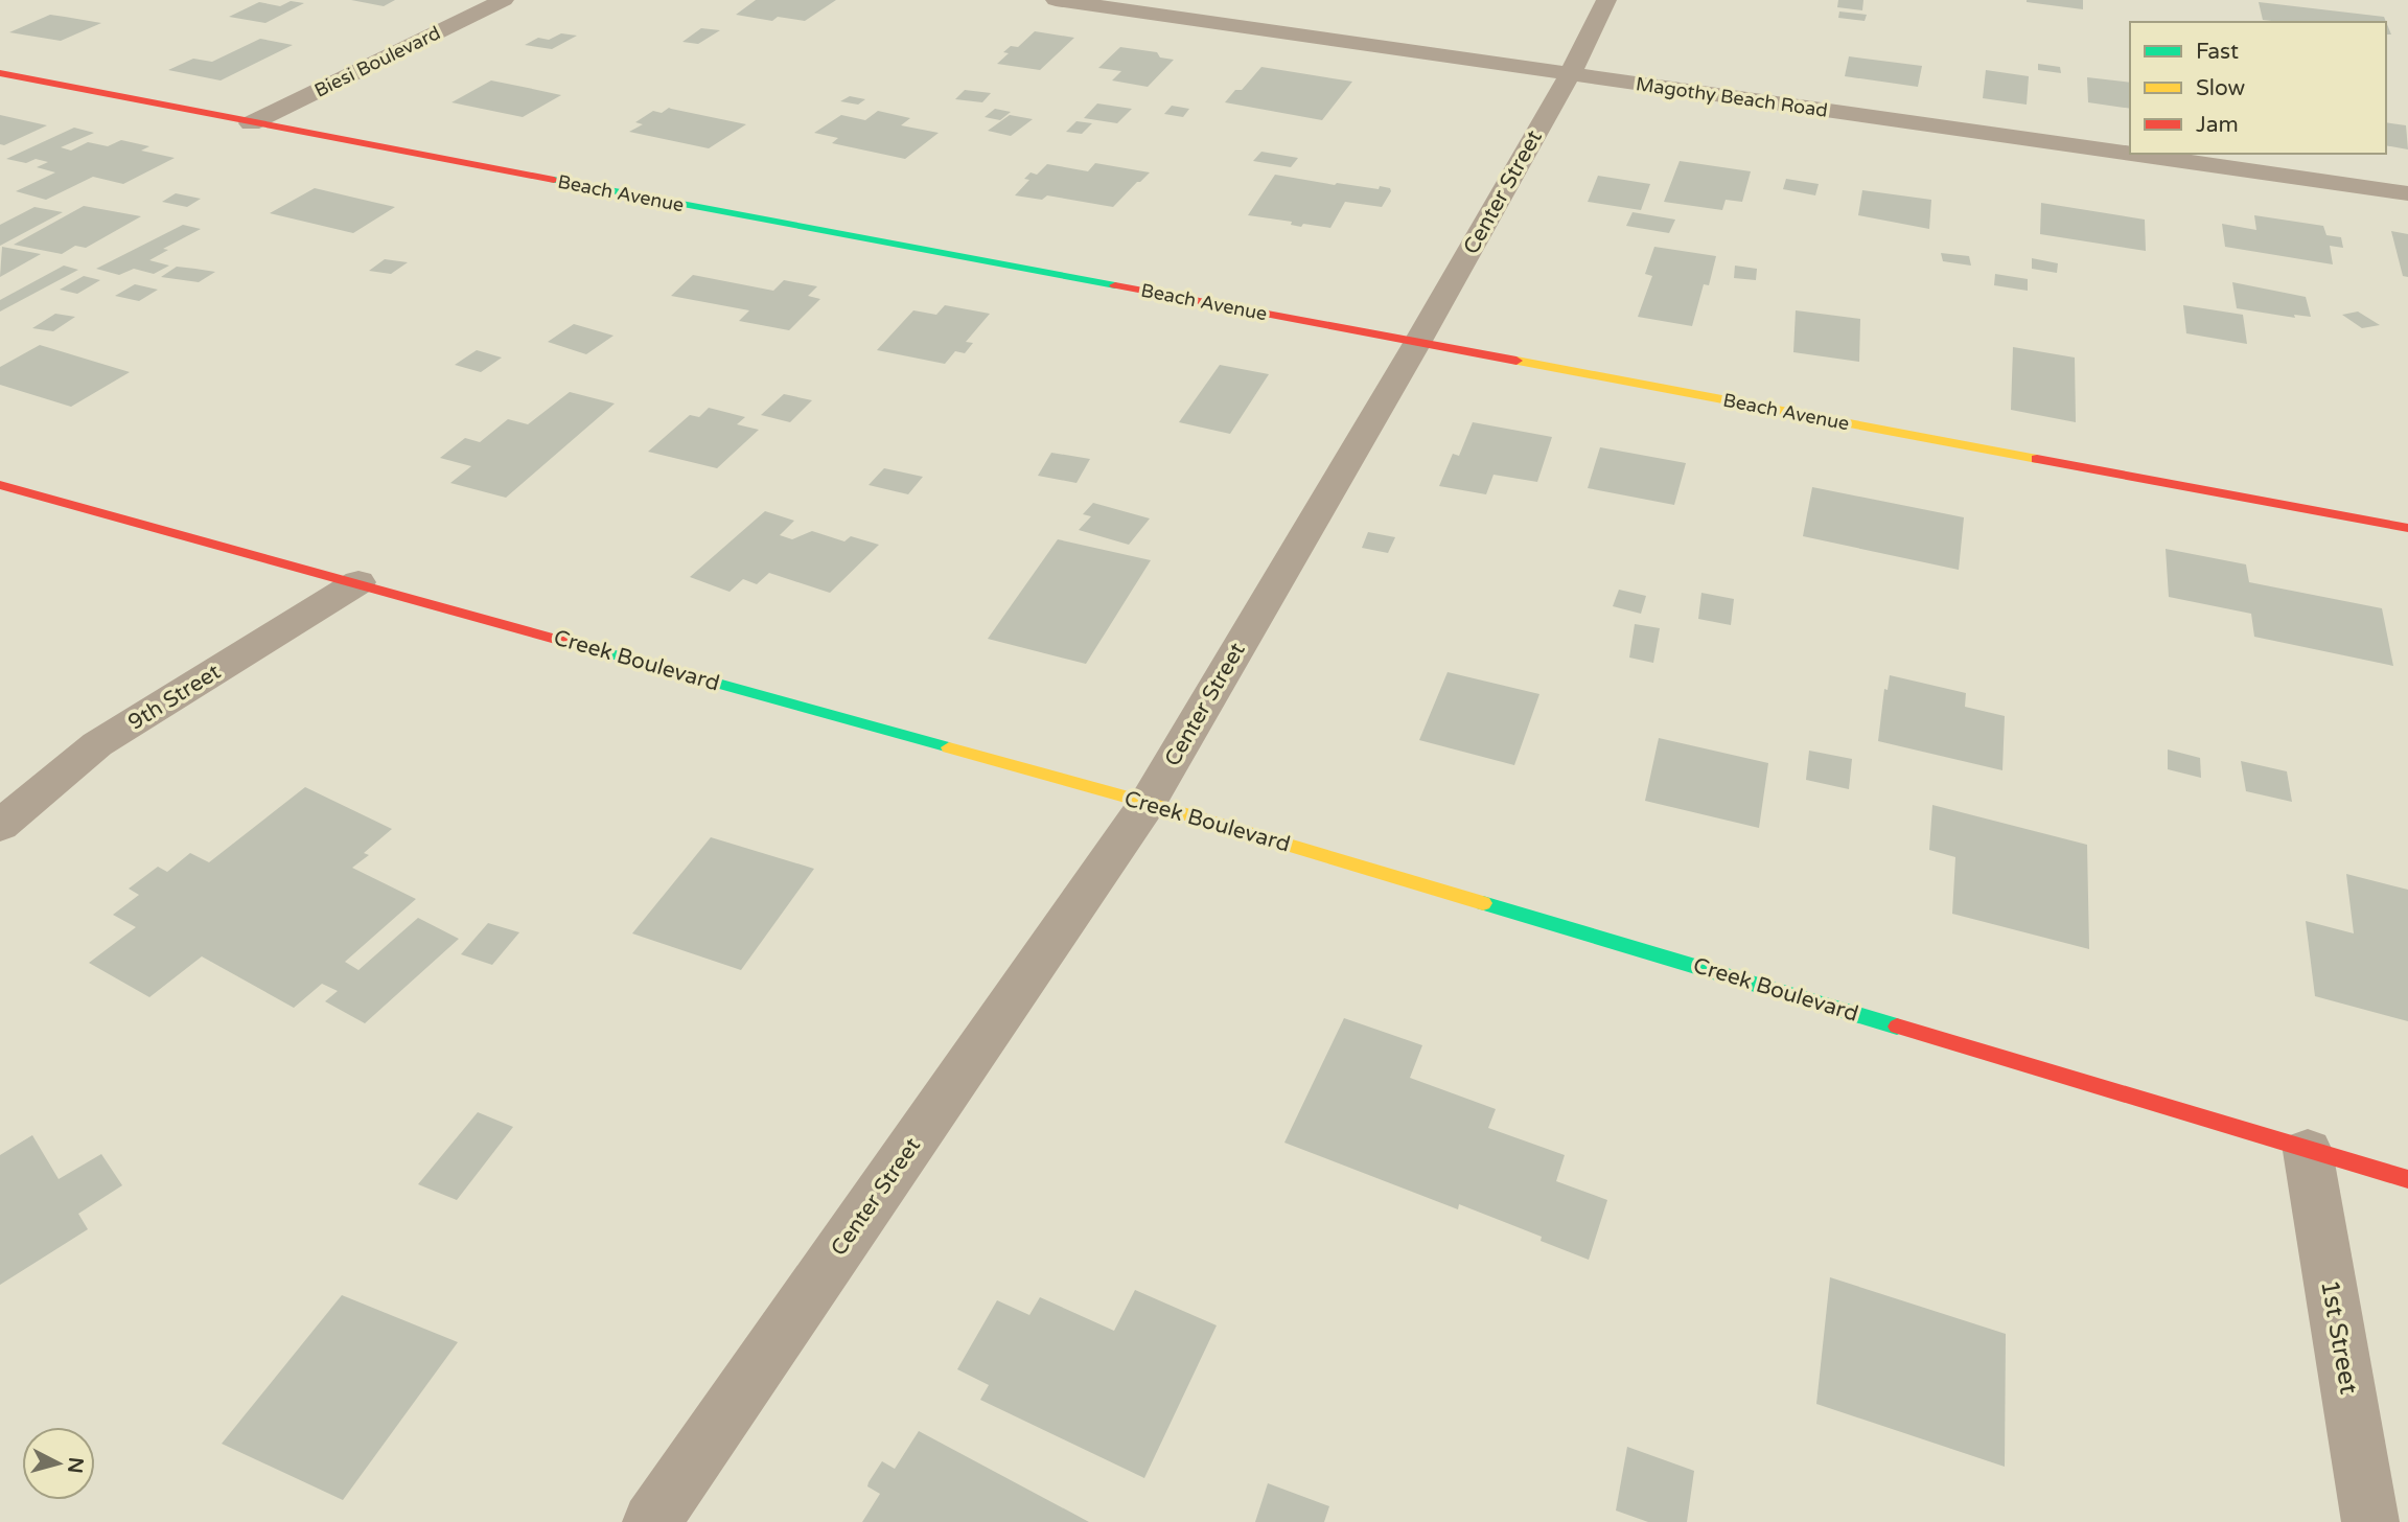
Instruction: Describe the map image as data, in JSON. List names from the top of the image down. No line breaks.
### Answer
{"streets":{"street":["Biesi Boulevard","Magothy Beach Road","Center Street","Beach Avenue","Creek Boulevard","9th Street","1st Street"]},"crossings":[["Biesi Boulevard","Beach Avenue"],["Magothy Beach Road","Center Street"],["Center Street","Beach Avenue"],["Center Street","Creek Boulevard"],["Creek Boulevard","9th Street"],["Creek Boulevard","1st Street"]],"legend":["Fast","Slow","Jam"],"north":"right"}
